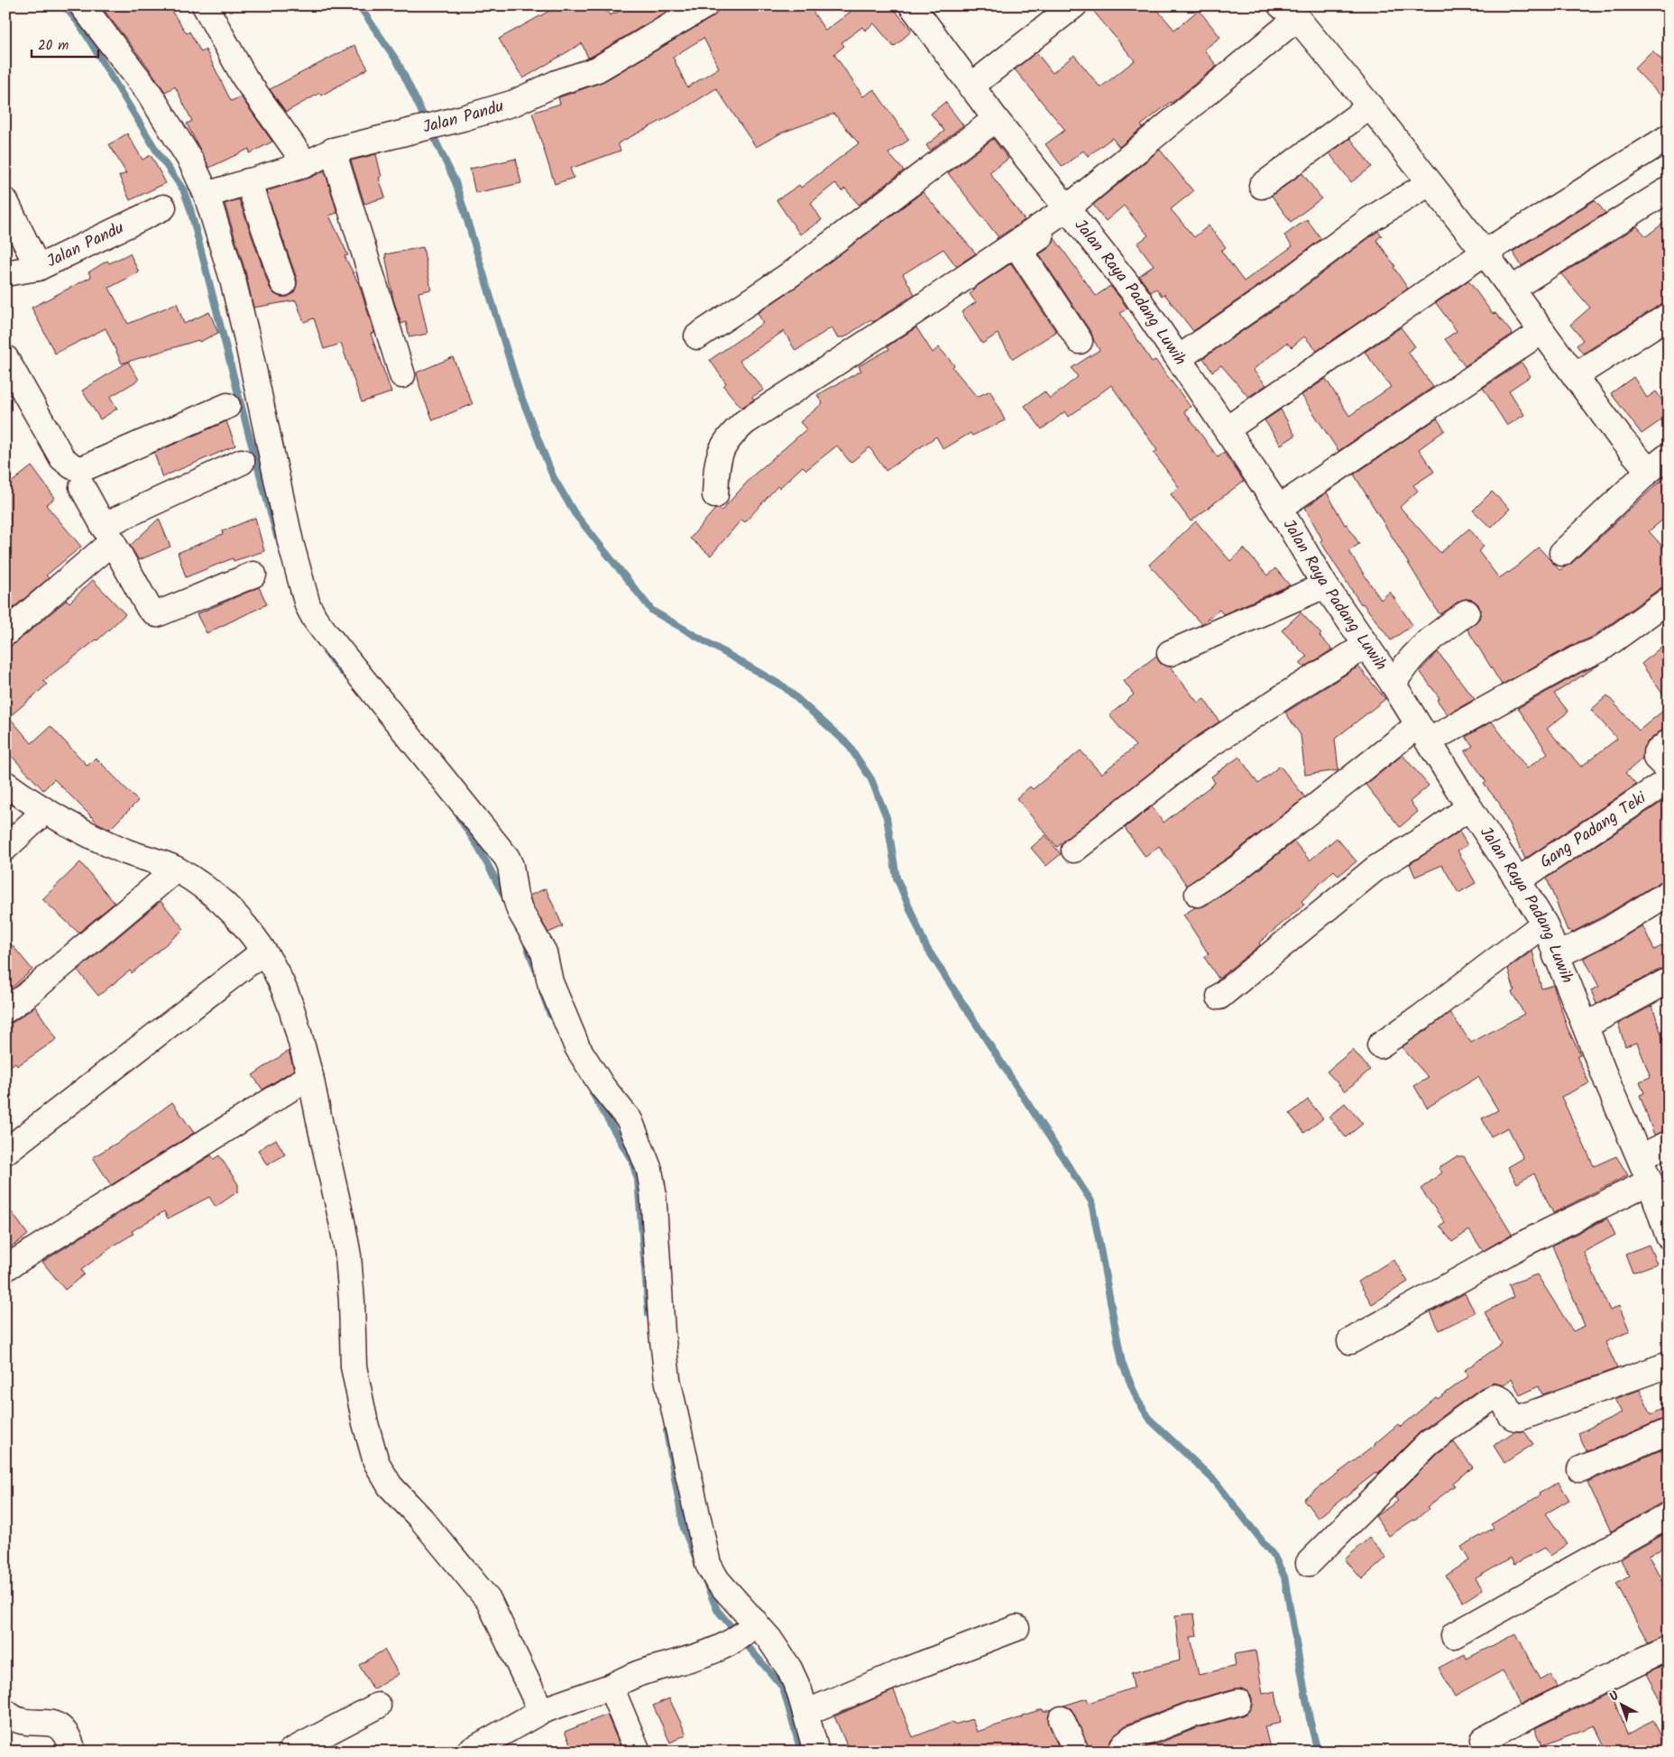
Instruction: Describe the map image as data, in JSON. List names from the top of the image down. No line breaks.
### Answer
{"streets":{"street":["Jalan Pandu","Jalan Raya Padang Luwih","Gang Padang Teki"]},"crossings":[["Jalan Raya Padang Luwih","Gang Padang Teki"]],"scale_bar":"20 m","north":"top left"}
